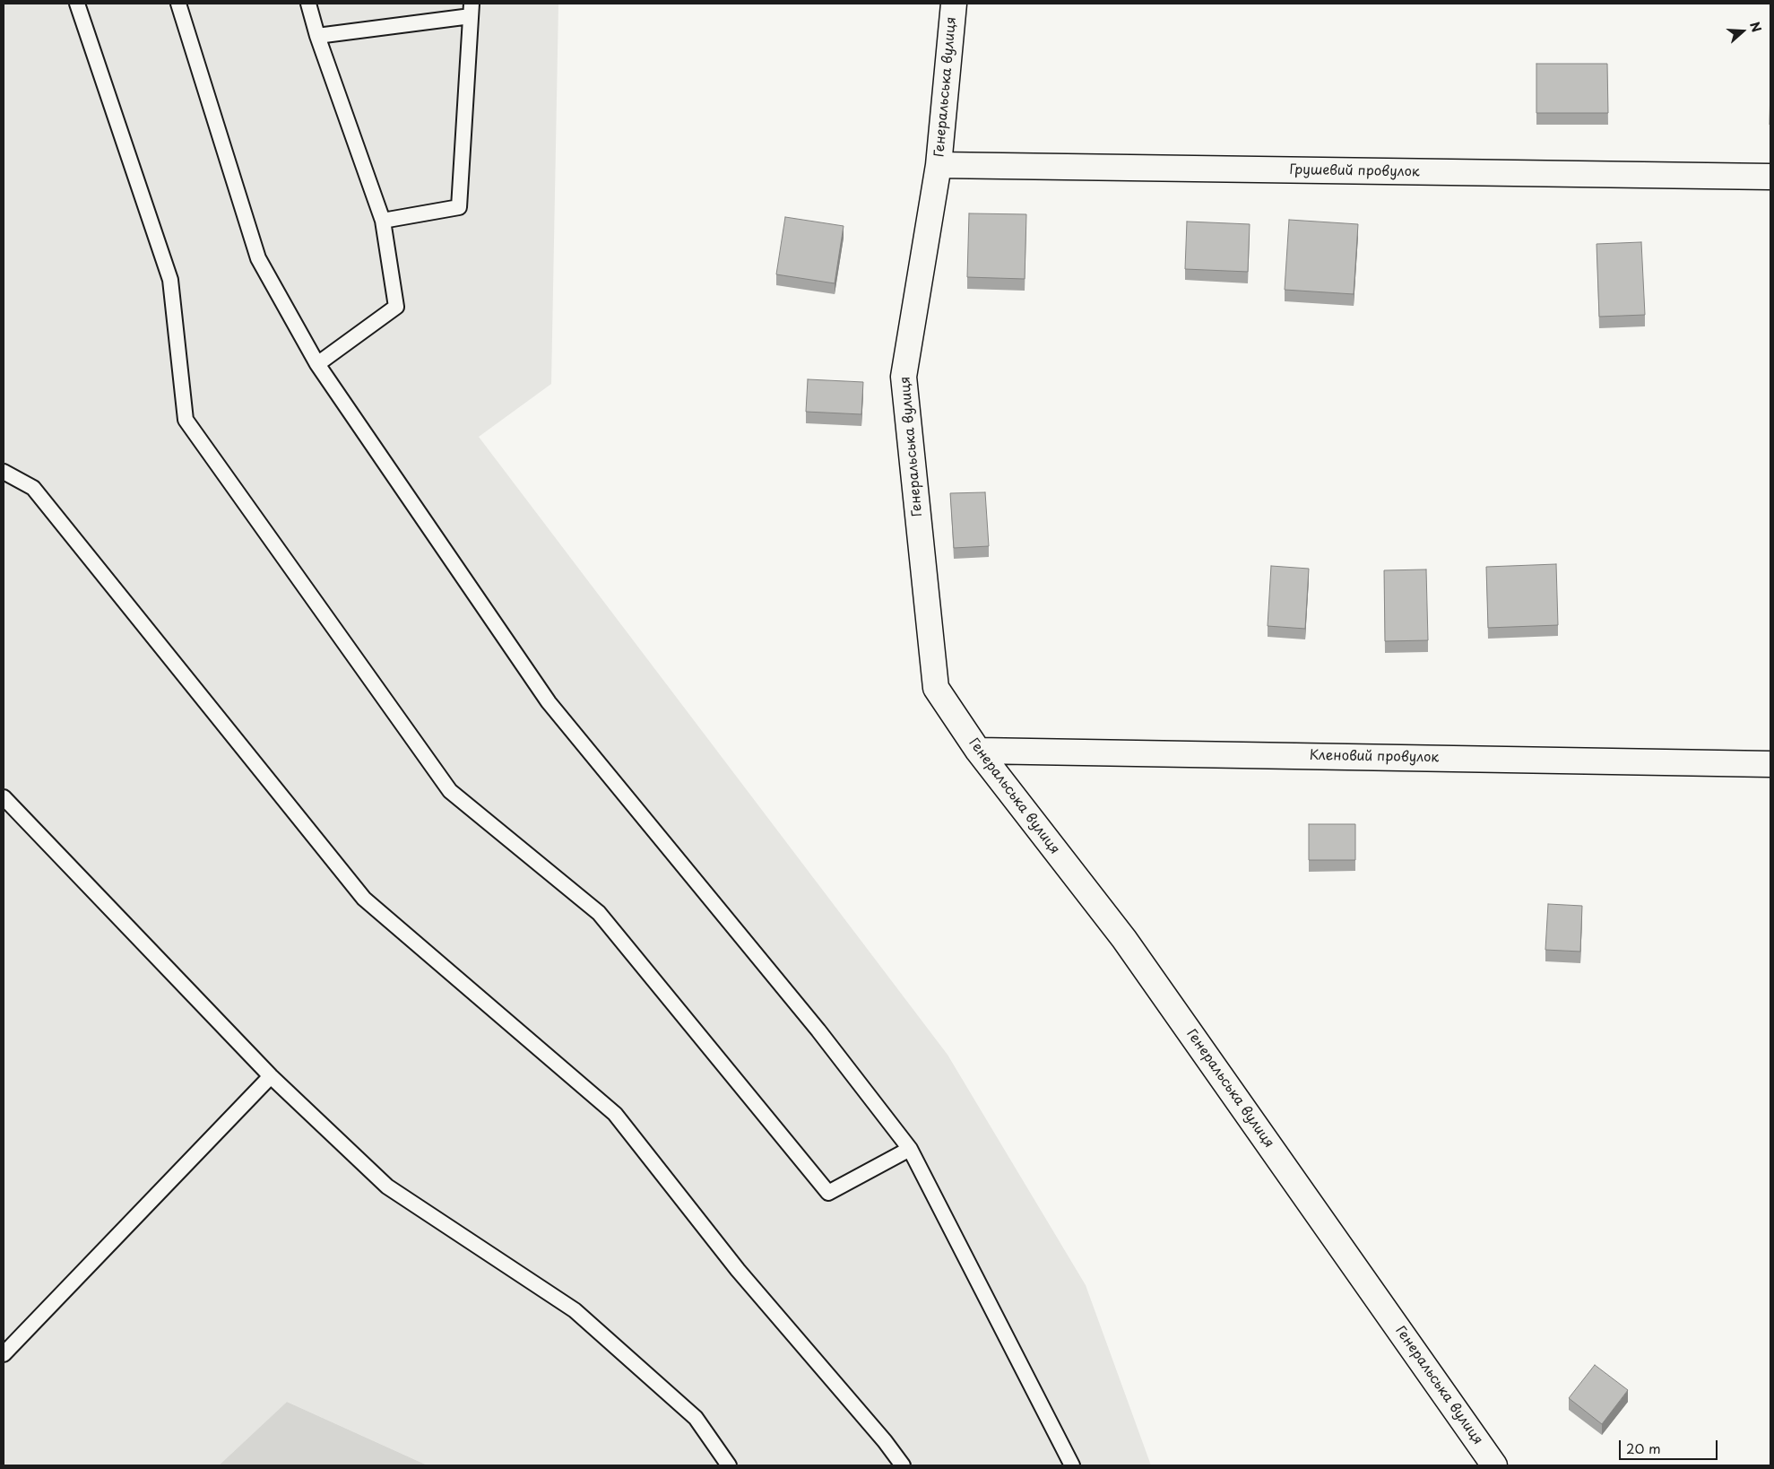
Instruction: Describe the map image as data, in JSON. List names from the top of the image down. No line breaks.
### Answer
{"streets":{"street":["Генеральська вулиця","Грушевий провулок","Кленовий провулок"]},"crossings":[["Генеральська вулиця","Грушевий провулок"],["Генеральська вулиця","Кленовий провулок"]],"scale_bar":"20 m","north":"right"}
